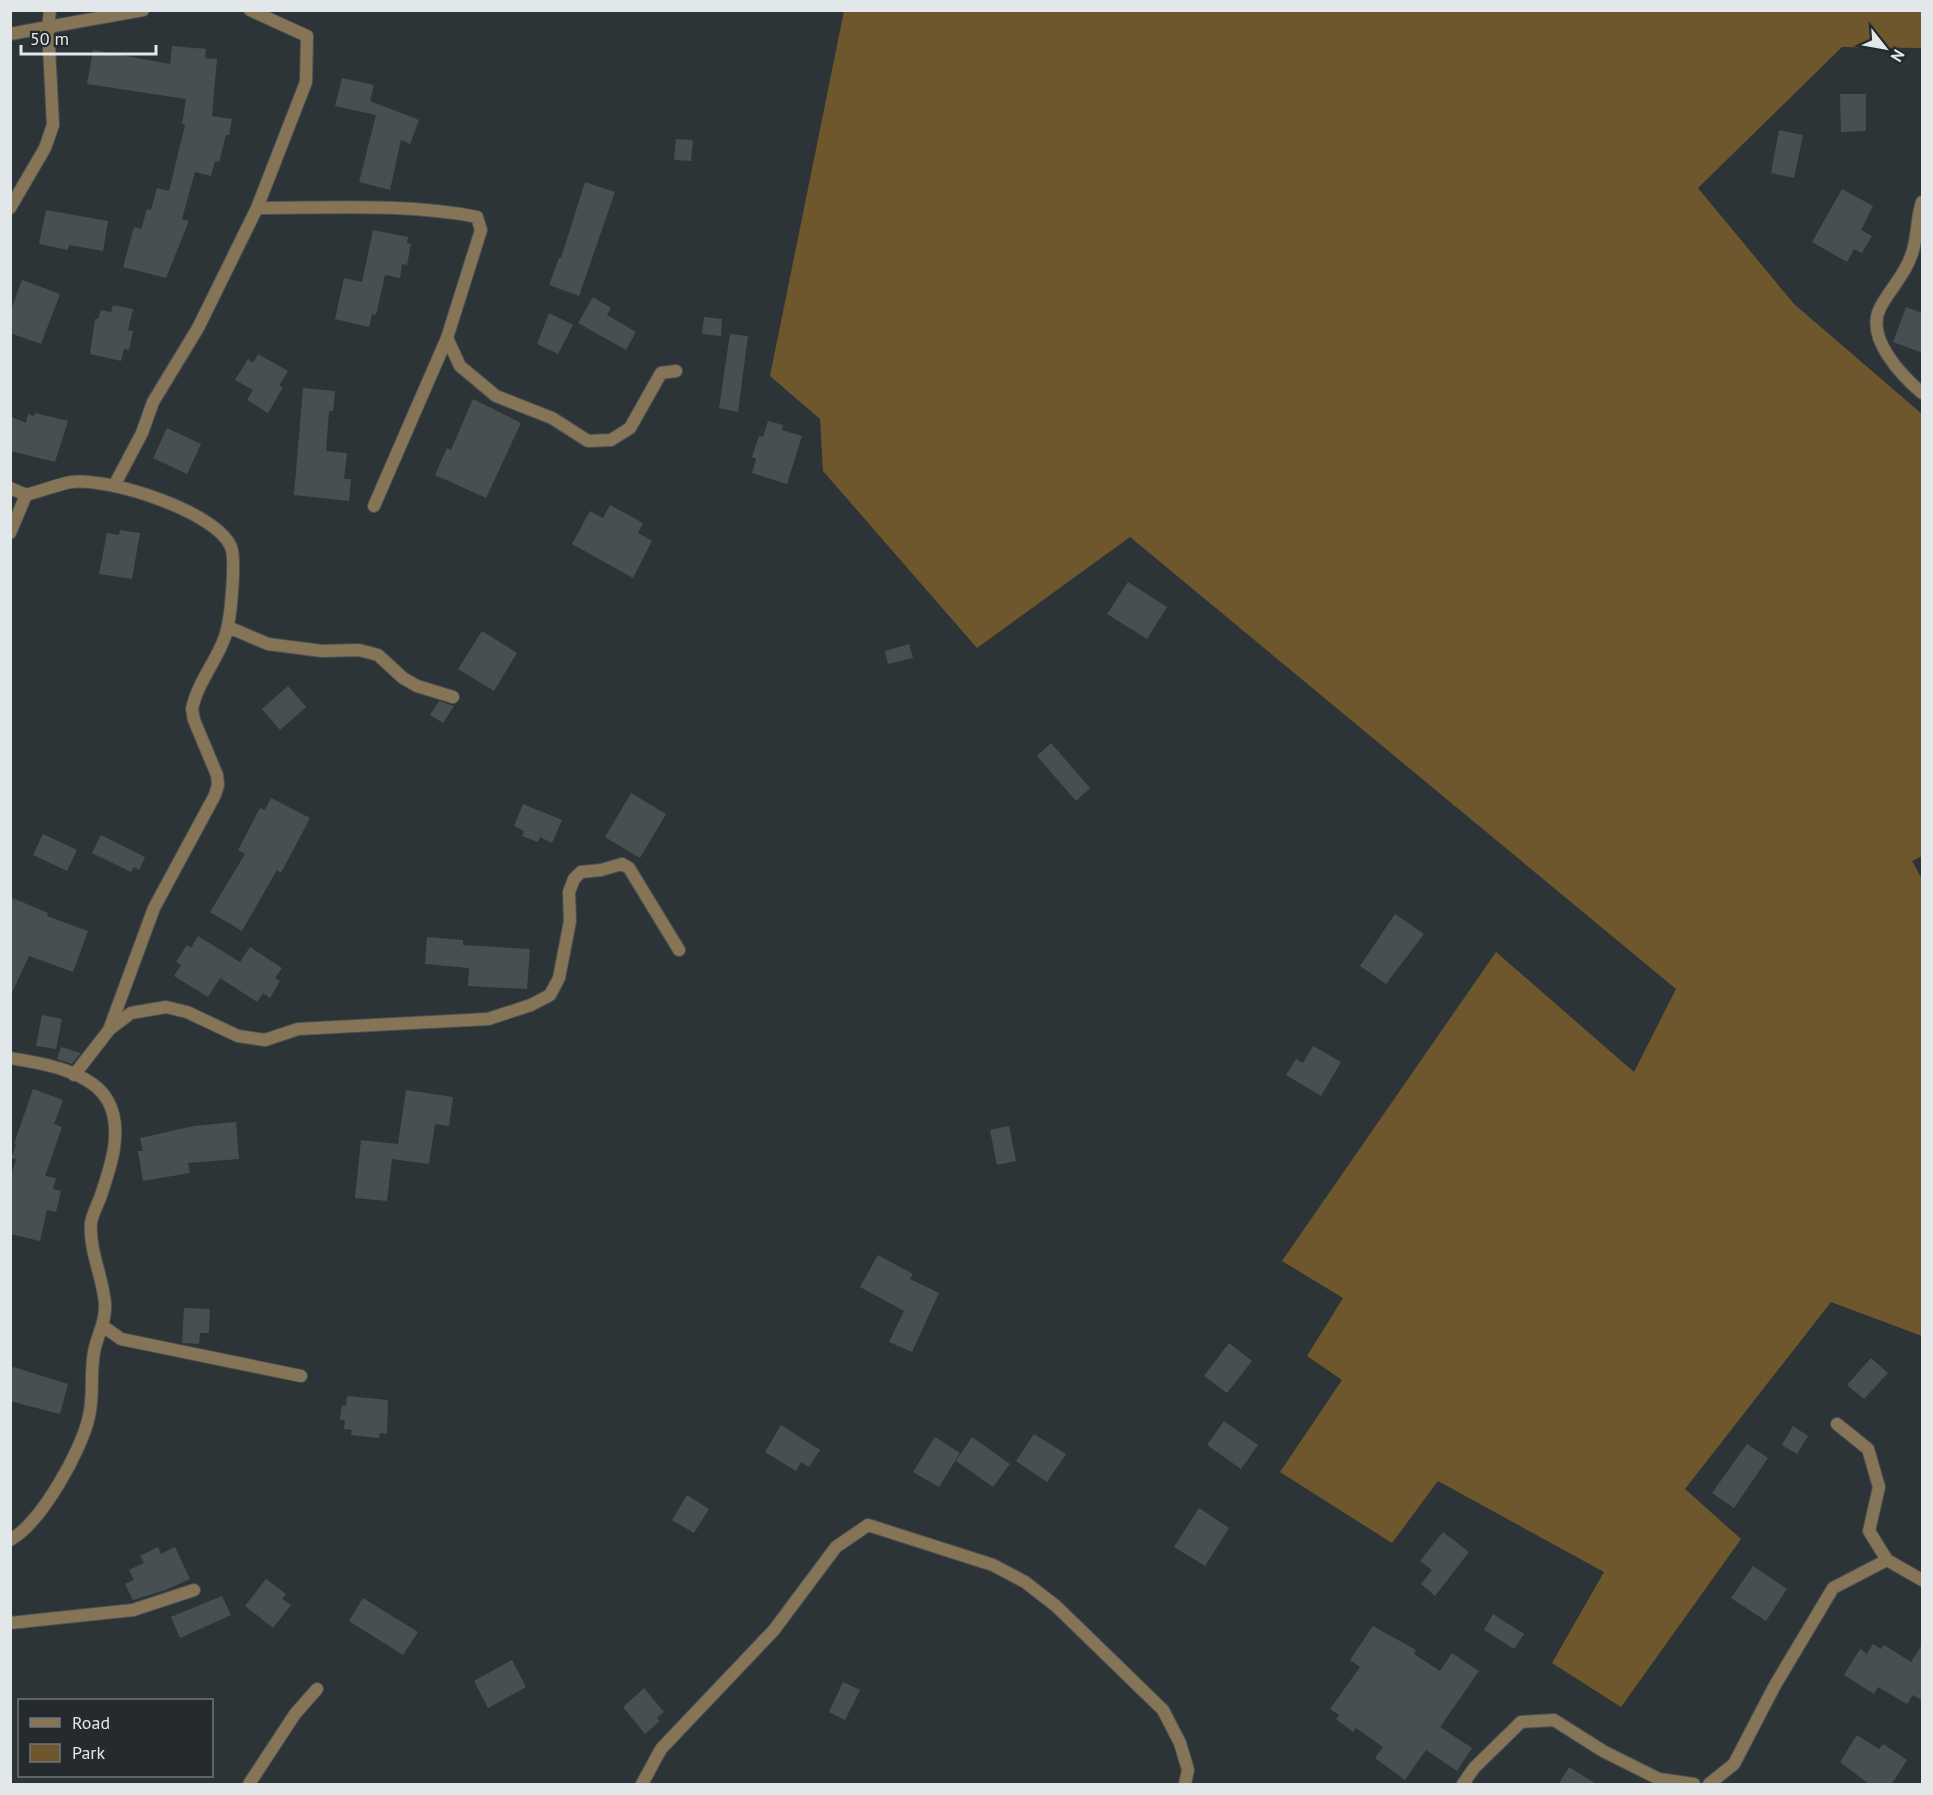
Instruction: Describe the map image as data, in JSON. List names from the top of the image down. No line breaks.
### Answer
{"legend":["Road","Park"],"scale_bar":"50 m","north":"bottom right"}
